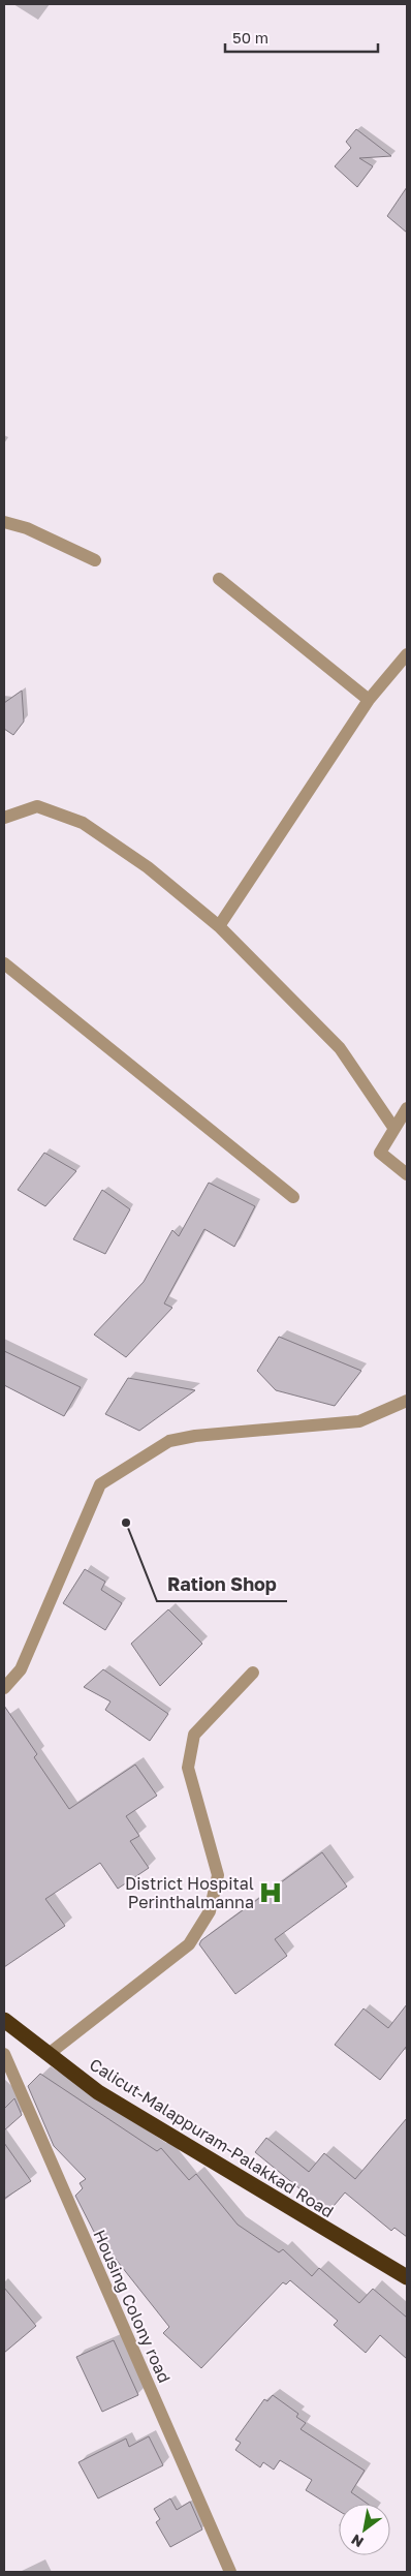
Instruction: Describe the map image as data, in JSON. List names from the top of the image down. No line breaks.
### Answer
{"streets":{"highway":["Calicut-Malappuram-Palakkad Road"],"street":["Housing Colony road"]},"places":{"other":["Ration Shop"],"hospital":["District Hospital Perinthalmanna"]},"scale_bar":"50 m","north":"bottom left"}
